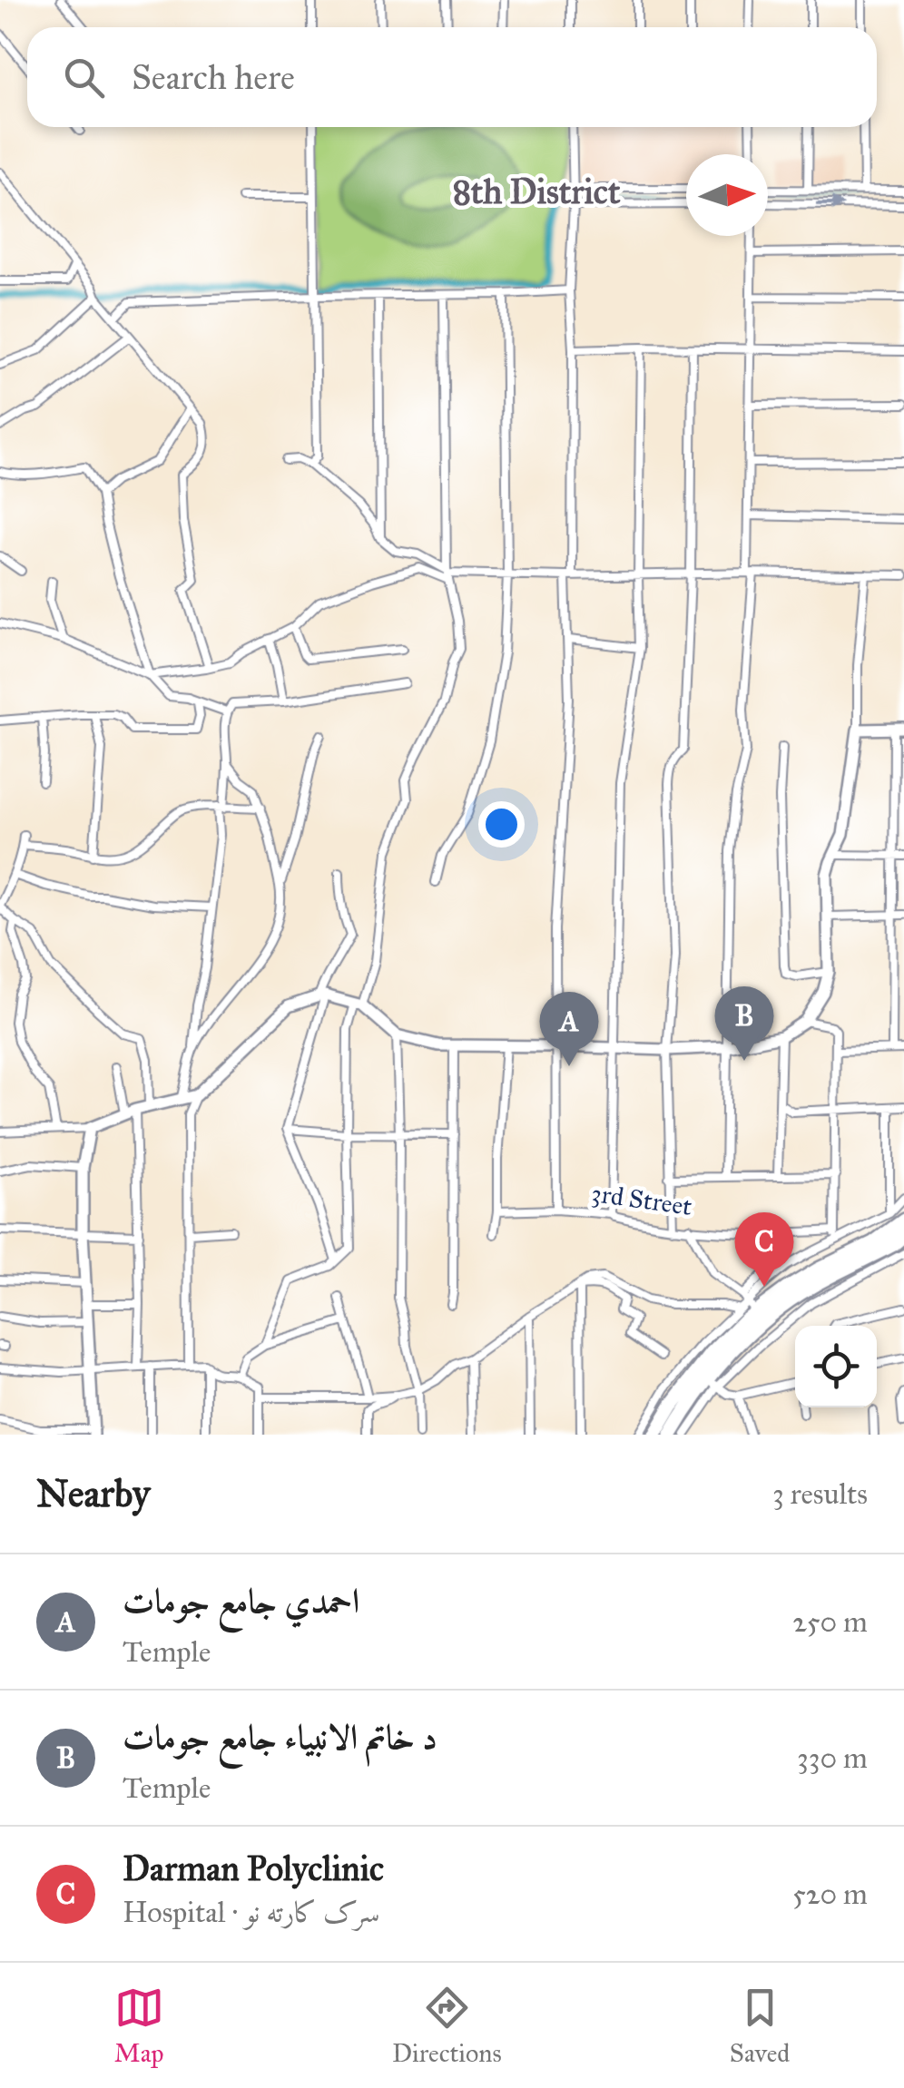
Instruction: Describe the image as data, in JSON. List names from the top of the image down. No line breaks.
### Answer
{"streets":{"street":["3rd Street"]},"districts":["8th District"],"north":"right","page":{"search":"Search here","pins":["B","A","C"],"heading":["Nearby","3 results"],"list":[{"mark":"A","name":"احمدي جامع جومات","note":"Temple","value":"250 m"},{"mark":"B","name":"د خاتم الانبیاء جامع جومات","note":"Temple","value":"330 m"},{"mark":"C","name":"Darman Polyclinic","note":"Hospital · سرک کارته نو","value":"520 m"}],"nav":["Map","Directions","Saved"]}}
